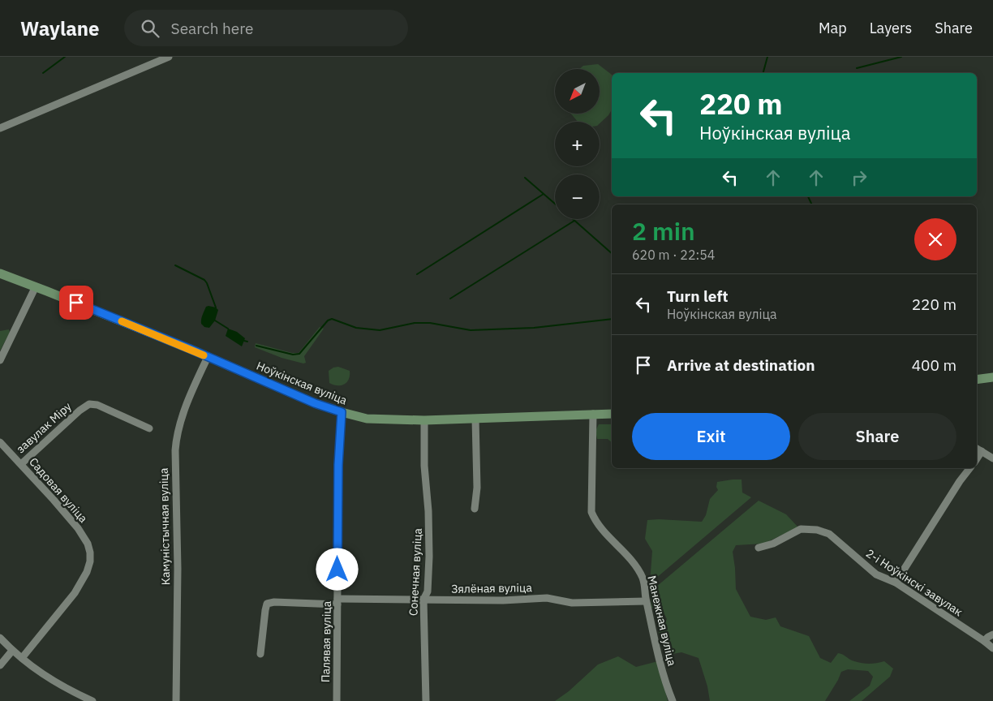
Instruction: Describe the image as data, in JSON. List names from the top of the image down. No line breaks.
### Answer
{"streets":{"main road":["Ноўкінская вуліца"],"street":["завулак Міру","Садовая вуліца","Камуністычная вуліца","Сонечная вуліца","2-і Ноўкінскі завулак","Зялёная вуліца","Манежная вуліца","Палявая вуліца"]},"crossings":[["Ноўкінская вуліца","Камуністычная вуліца"],["Ноўкінская вуліца","Сонечная вуліца"],["Ноўкінская вуліца","Манежная вуліца"],["Ноўкінская вуліца","Палявая вуліца"],["завулак Міру","Садовая вуліца"],["Сонечная вуліца","Зялёная вуліца"],["Зялёная вуліца","Манежная вуліца"],["Зялёная вуліца","Палявая вуліца"]],"north":"bottom left","page":{"header":"Waylane","search":"Search here","nav":["Map","Layers","Share"],"map_buttons":["+","−"],"turn":["220 m","Ноўкінская вуліца"],"heading":["2 min","620 m · 22:54"],"list":[{"name":"Turn left","note":"Ноўкінская вуліца","value":"220 m"},{"name":"Arrive at destination","value":"400 m"}],"buttons":["Exit","Share"]}}
